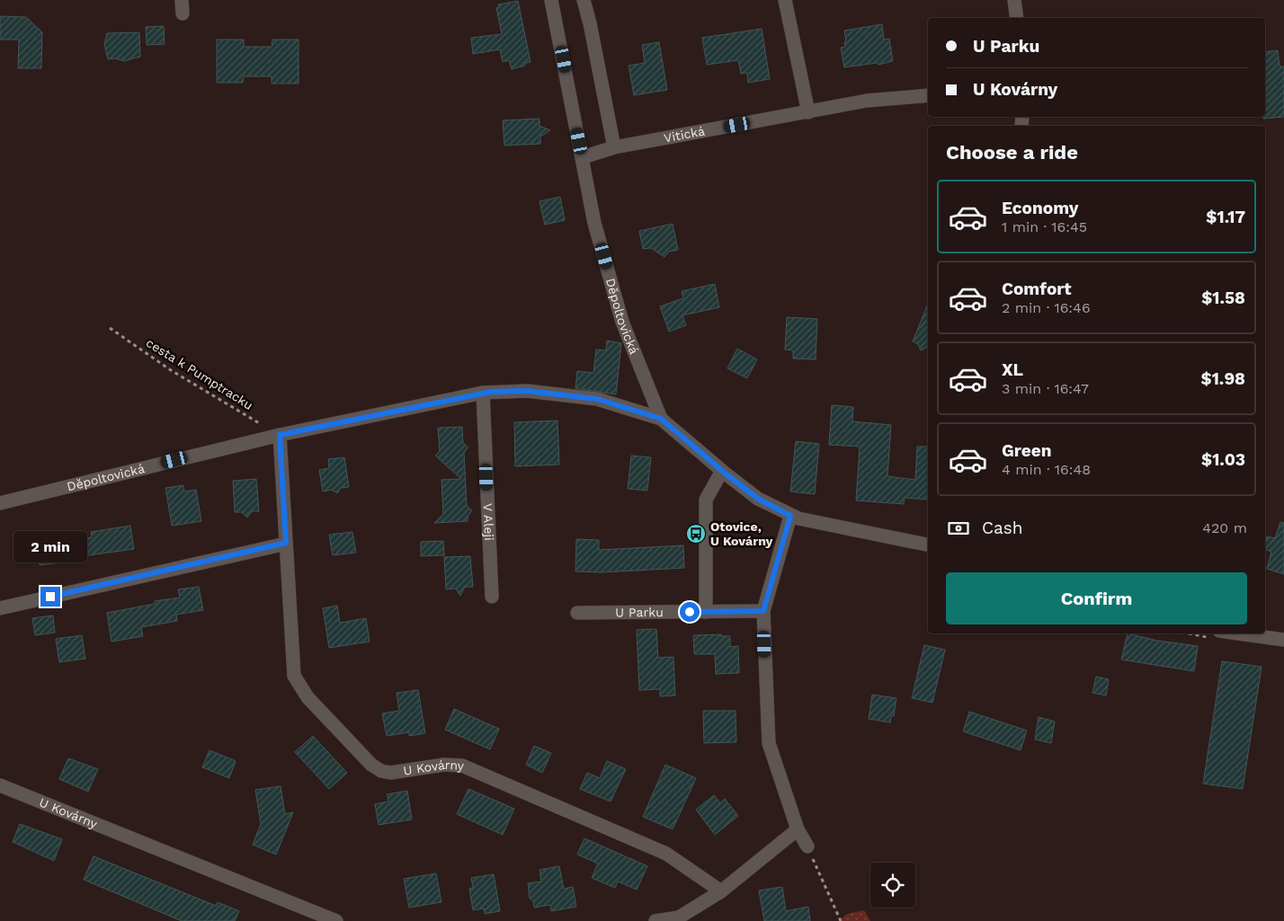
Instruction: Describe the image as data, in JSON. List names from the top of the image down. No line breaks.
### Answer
{"streets":{"street":["Vitická","Děpoltovická","V Aleji","U Parku","U Kovárny"],"path":["cesta k Pumptracku"]},"crossings":[["Vitická","Děpoltovická"],["Děpoltovická","cesta k Pumptracku"],["Děpoltovická","V Aleji"],["Děpoltovická","U Kovárny"],["cesta k Pumptracku","U Kovárny"]],"places":{"bus stop":["Otovice, U Kovárny"]},"page":{"banner":["U Parku","U Kovárny"],"heading":"Choose a ride","list":[{"name":"Economy","note":"1 min · 16:45","value":"$1.17"},{"name":"Comfort","note":"2 min · 16:46","value":"$1.58"},{"name":"XL","note":"3 min · 16:47","value":"$1.98"},{"name":"Green","note":"4 min · 16:48","value":"$1.03"}],"pay":["Cash","420 m"],"bubble":"2 min","buttons":"Confirm"}}
